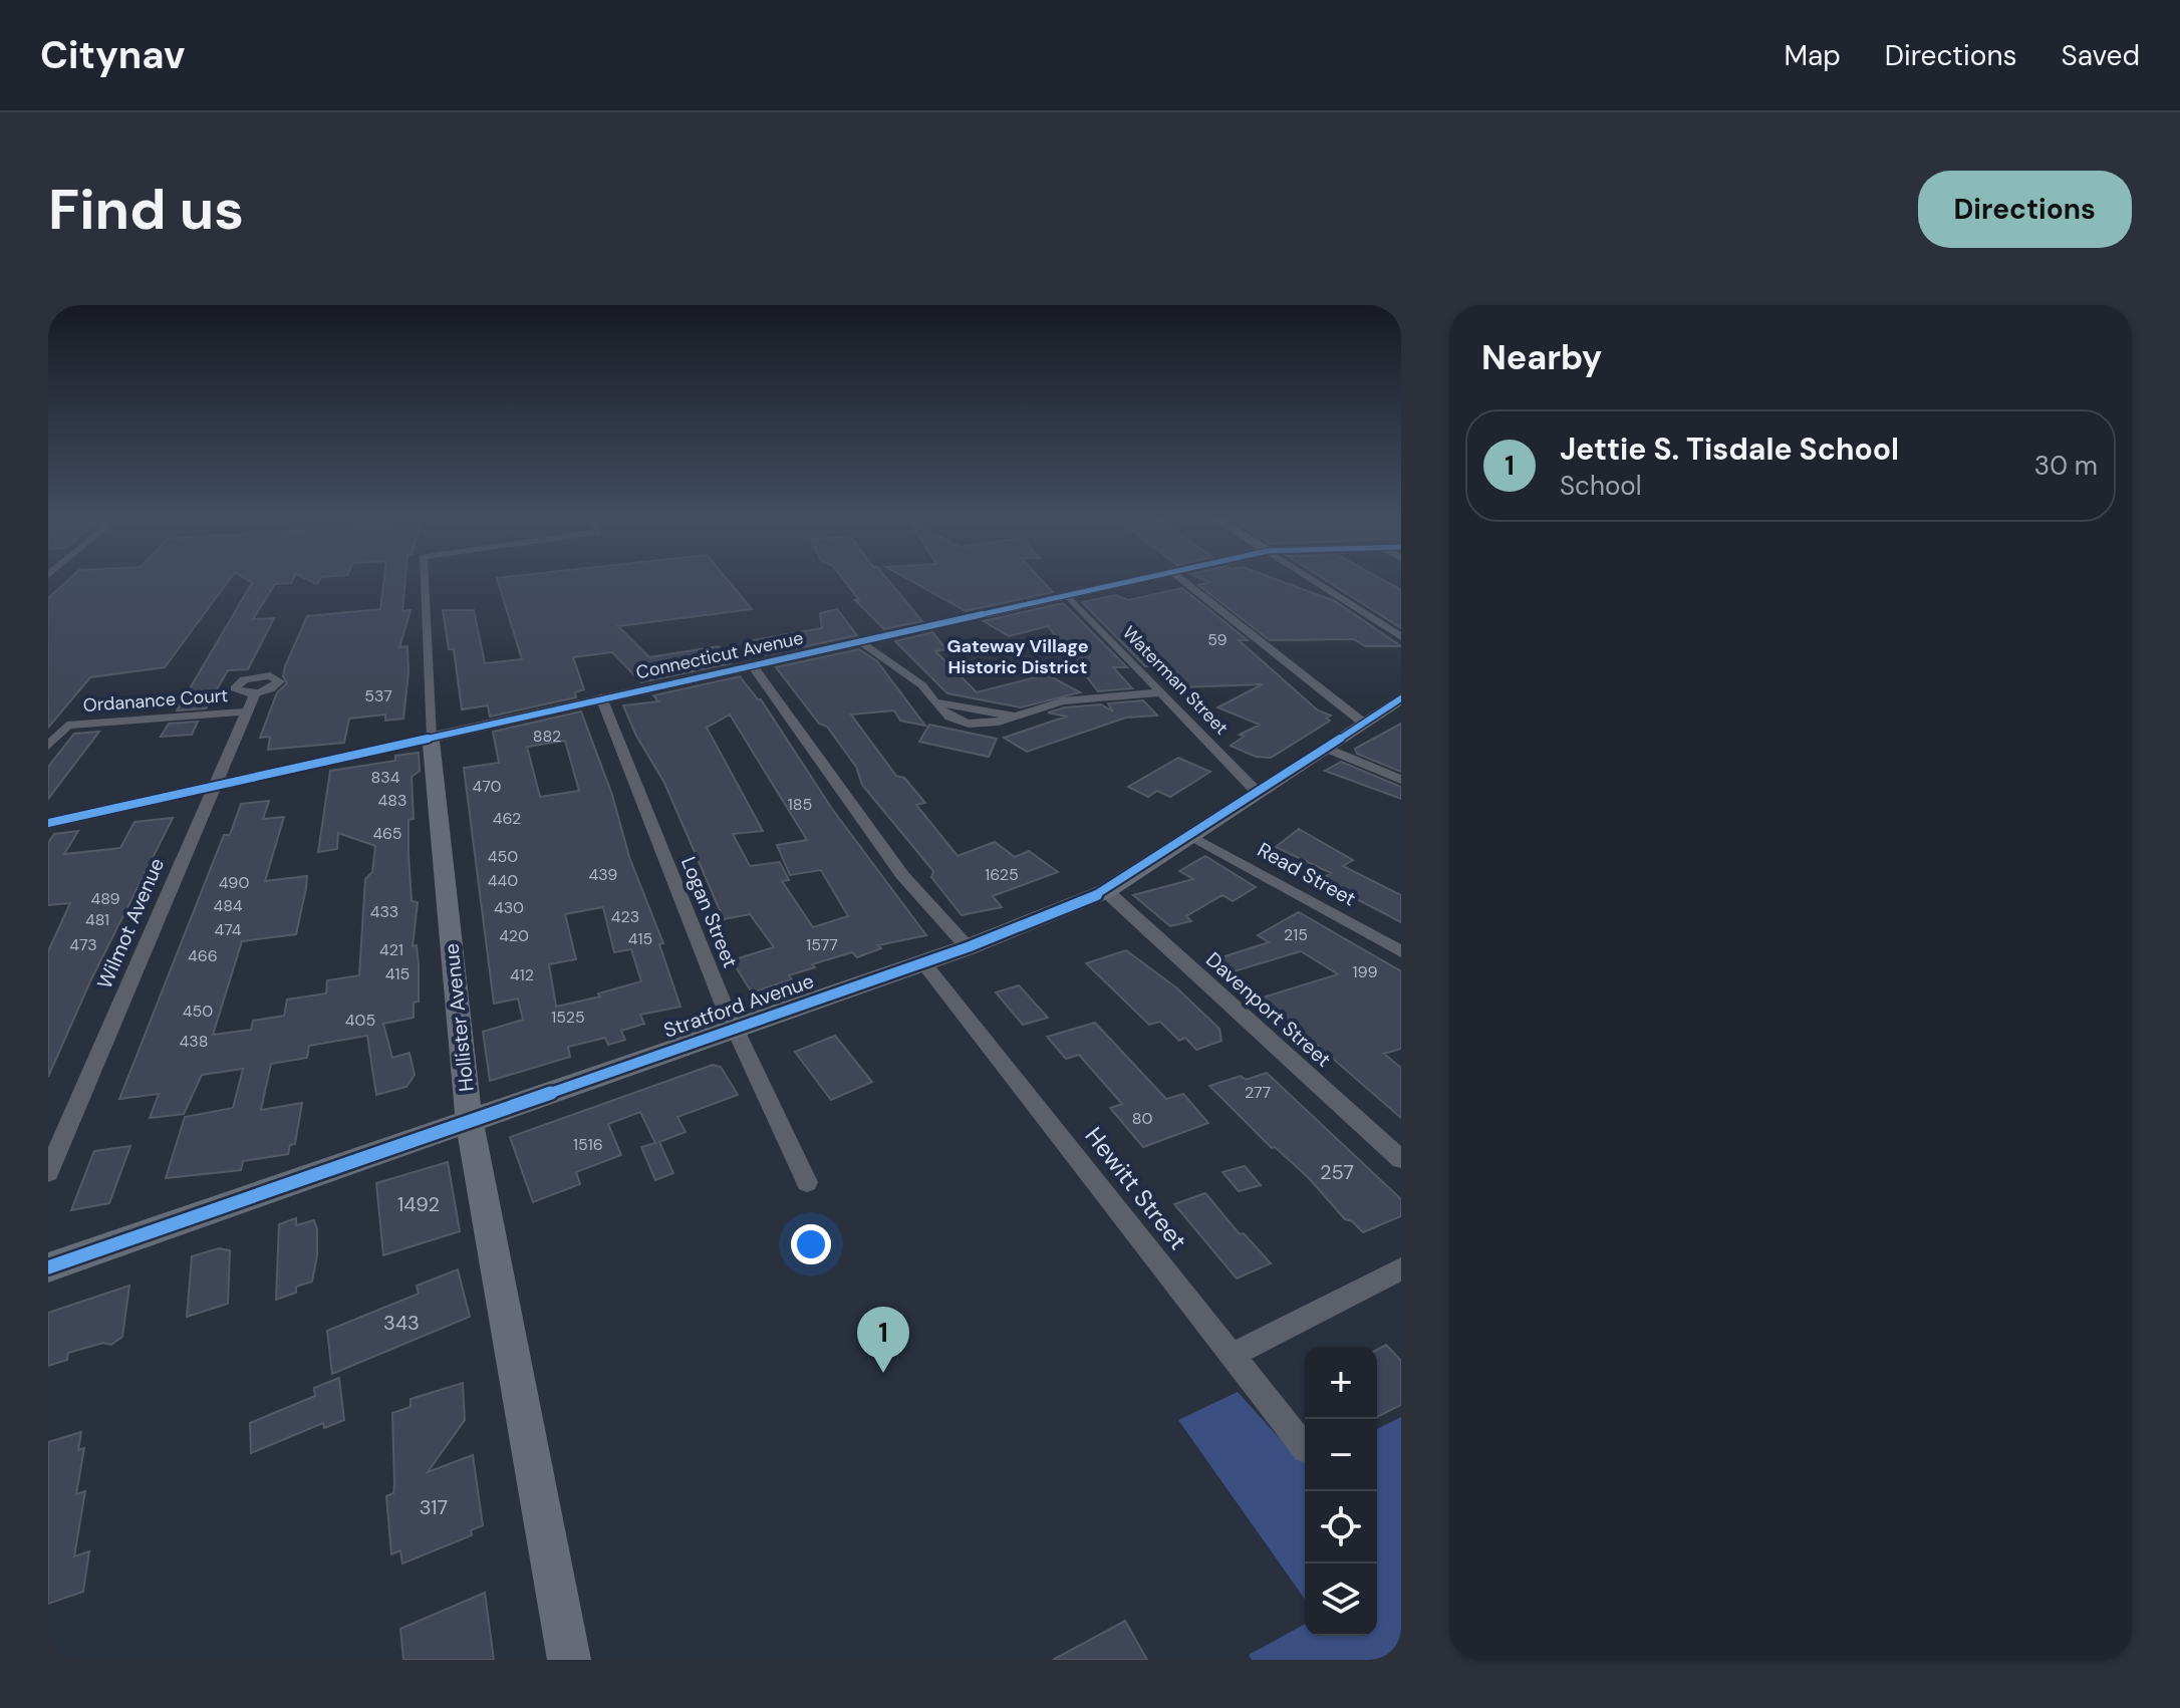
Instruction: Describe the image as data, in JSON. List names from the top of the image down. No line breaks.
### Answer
{"streets":{"main road":["Connecticut Avenue","Stratford Avenue","Hollister Avenue"],"street":["Waterman Street","Ordanance Court","Read Street","Logan Street","Wilmot Avenue","Davenport Street","Hewitt Street"]},"crossings":[["Connecticut Avenue","Waterman Street"],["Connecticut Avenue","Logan Street"],["Connecticut Avenue","Wilmot Avenue"],["Connecticut Avenue","Hollister Avenue"],["Waterman Street","Stratford Avenue"],["Ordanance Court","Wilmot Avenue"],["Read Street","Stratford Avenue"],["Logan Street","Stratford Avenue"],["Stratford Avenue","Davenport Street"],["Stratford Avenue","Hollister Avenue"],["Stratford Avenue","Hewitt Street"]],"districts":["Gateway Village Historic District"],"house_numbers":["59","537","882","834","470","483","185","462","465","450","439","1625","440","490","489","484","430","433","423","481","474","215","420","415","473","1577","421","466","199","415","412","450","1525","405","438","277","80","1516","257","1492","343","317"],"page":{"header":"Citynav","nav":["Map","Directions","Saved"],"buttons":"Directions","title":"Find us","heading":"Nearby","list":[{"mark":"1","name":"Jettie S. Tisdale School","note":"School","value":"30 m"}],"pins":"1","map_buttons":["+","−"]}}
